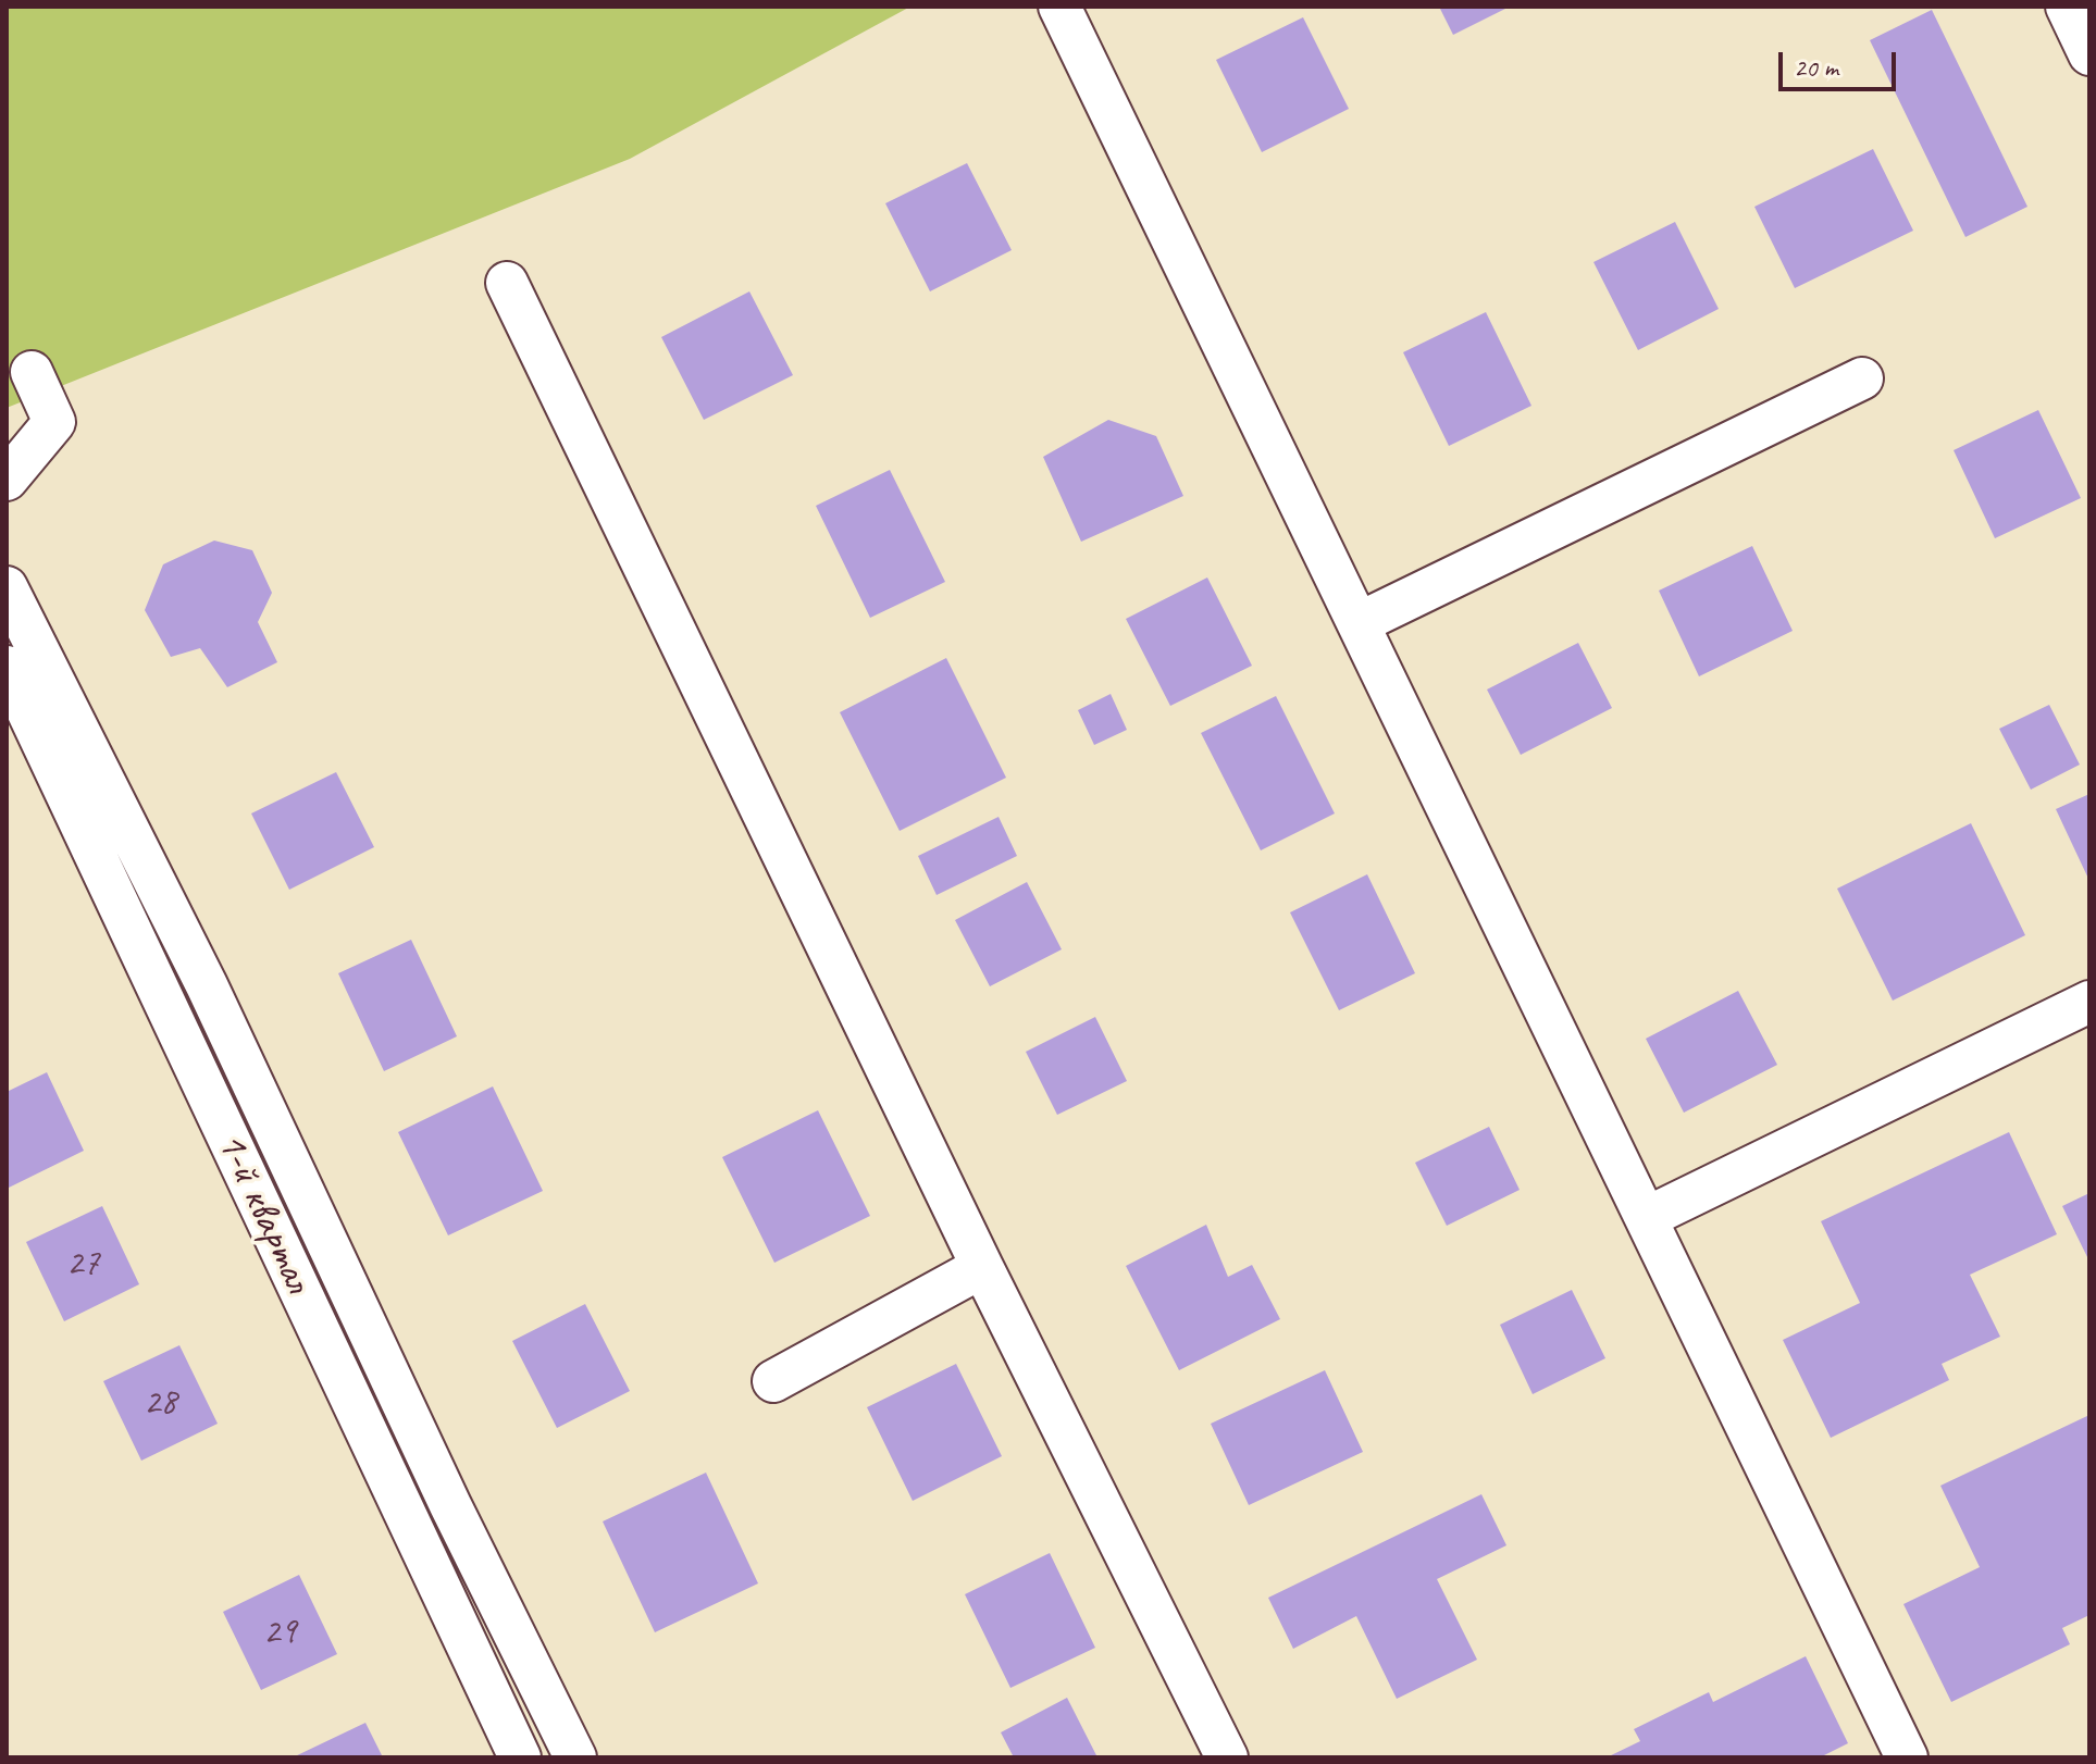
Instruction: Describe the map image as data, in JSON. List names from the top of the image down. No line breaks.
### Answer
{"streets":{"street":["1-й квартал"]},"house_numbers":["27","28","29"],"scale_bar":"20 m"}
